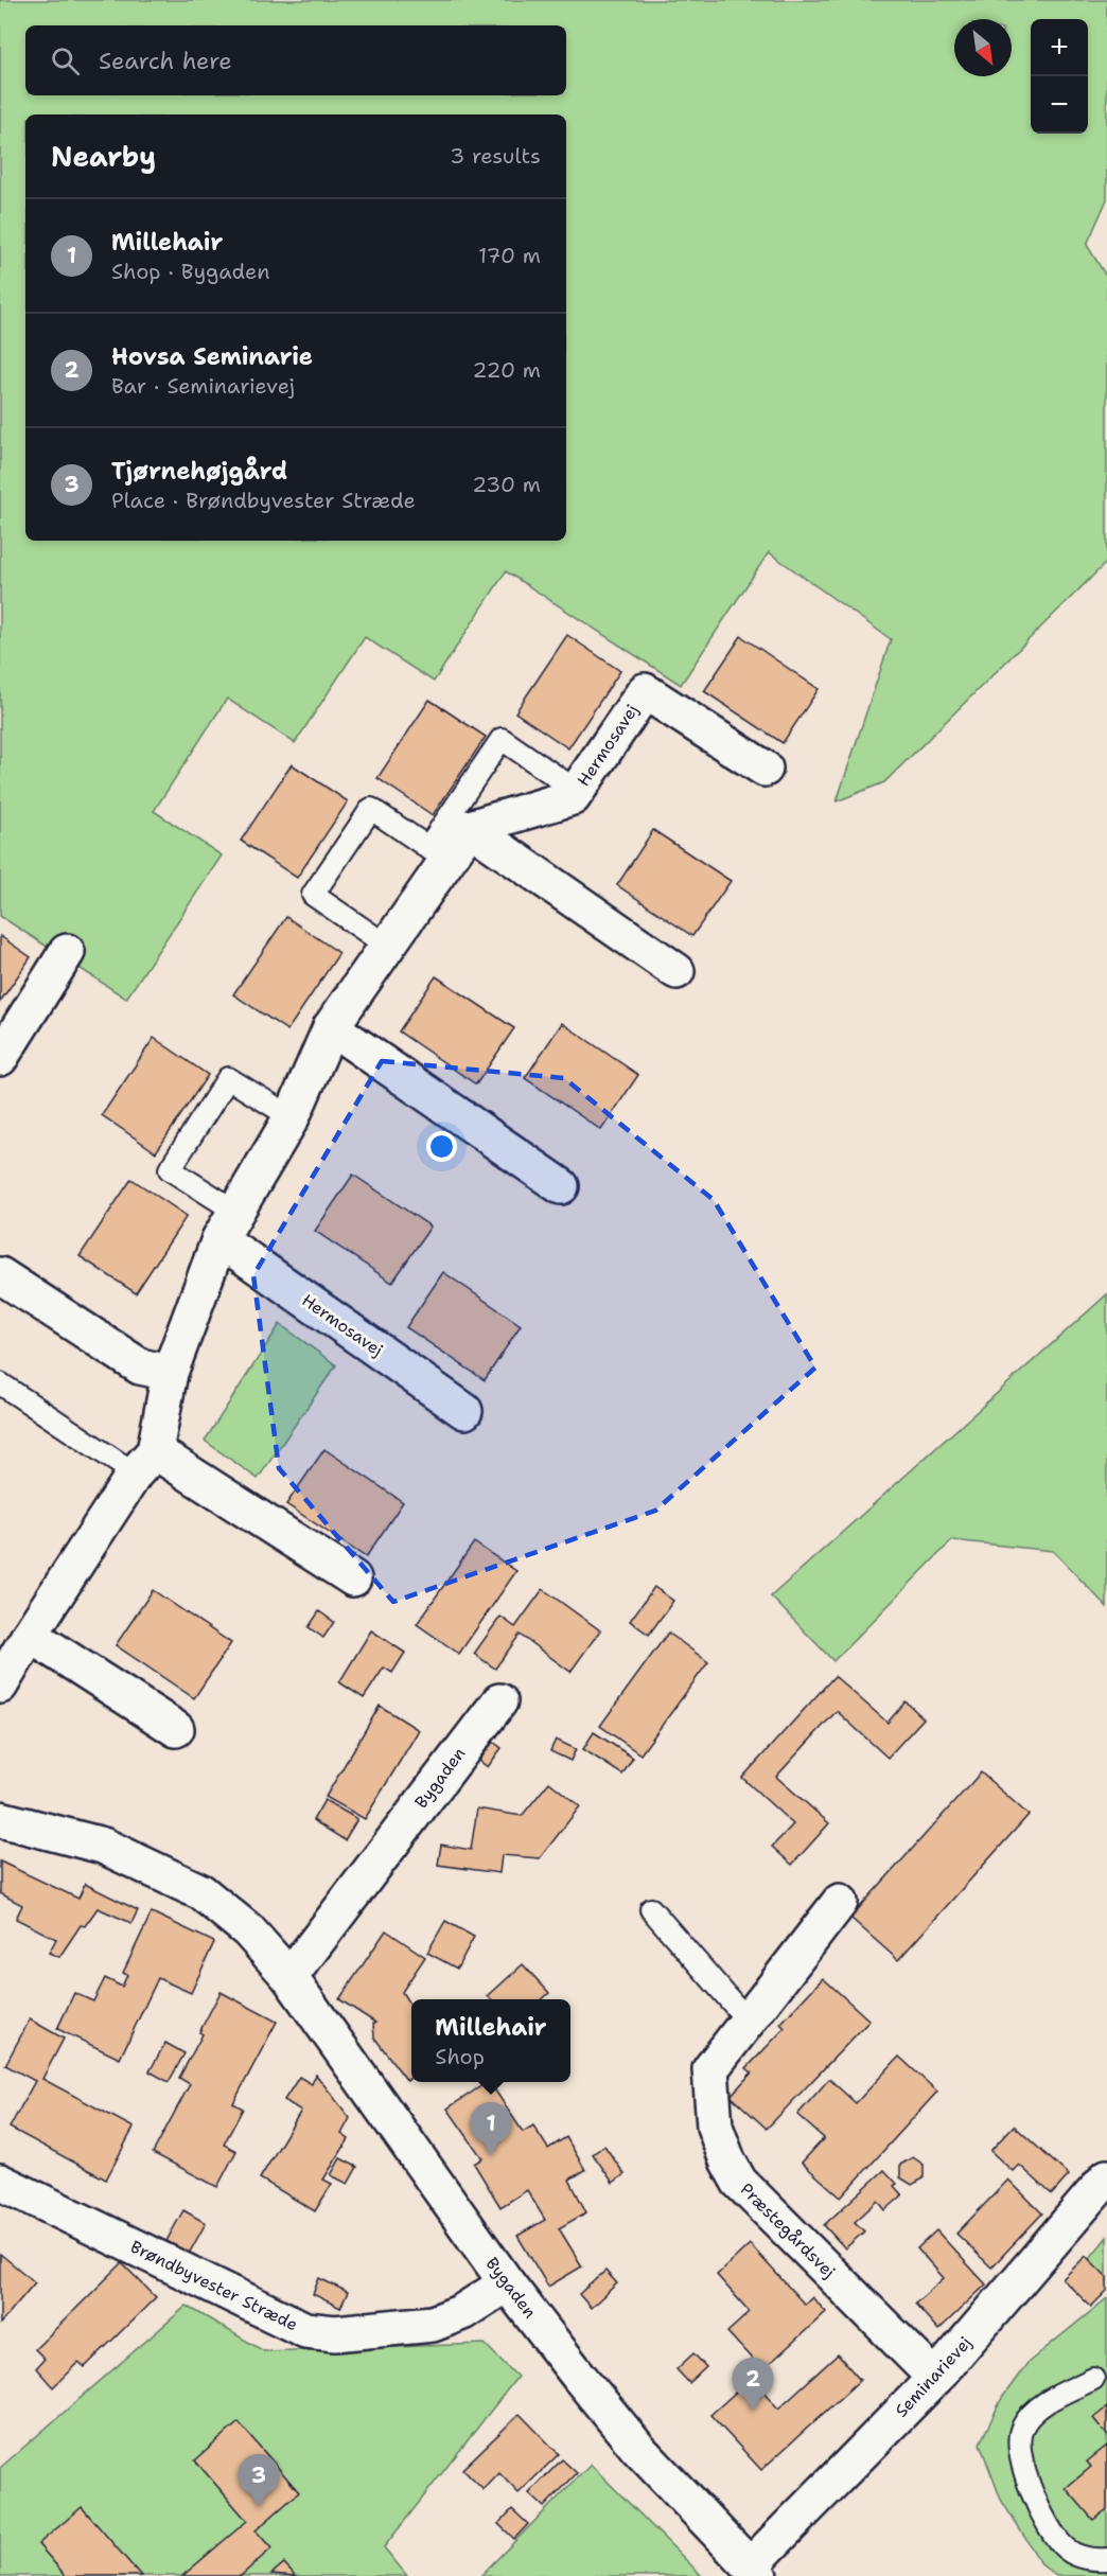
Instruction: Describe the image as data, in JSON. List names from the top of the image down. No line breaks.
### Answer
{"streets":{"street":["Hermosavej","Bygaden","Præstegårdsvej","Brøndbyvester Stræde","Seminarievej"]},"crossings":[["Bygaden","Brøndbyvester Stræde"],["Bygaden","Seminarievej"],["Præstegårdsvej","Seminarievej"]],"north":"bottom right","page":{"map_buttons":["+","−"],"search":"Search here","heading":["Nearby","3 results"],"list":[{"mark":"1","name":"Millehair","note":"Shop · Bygaden","value":"170 m"},{"mark":"2","name":"Hovsa Seminarie","note":"Bar · Seminarievej","value":"220 m"},{"mark":"3","name":"Tjørnehøjgård","note":"Place · Brøndbyvester Stræde","value":"230 m"}],"popup":["Millehair","Shop"],"pins":["1","2","3"]}}
